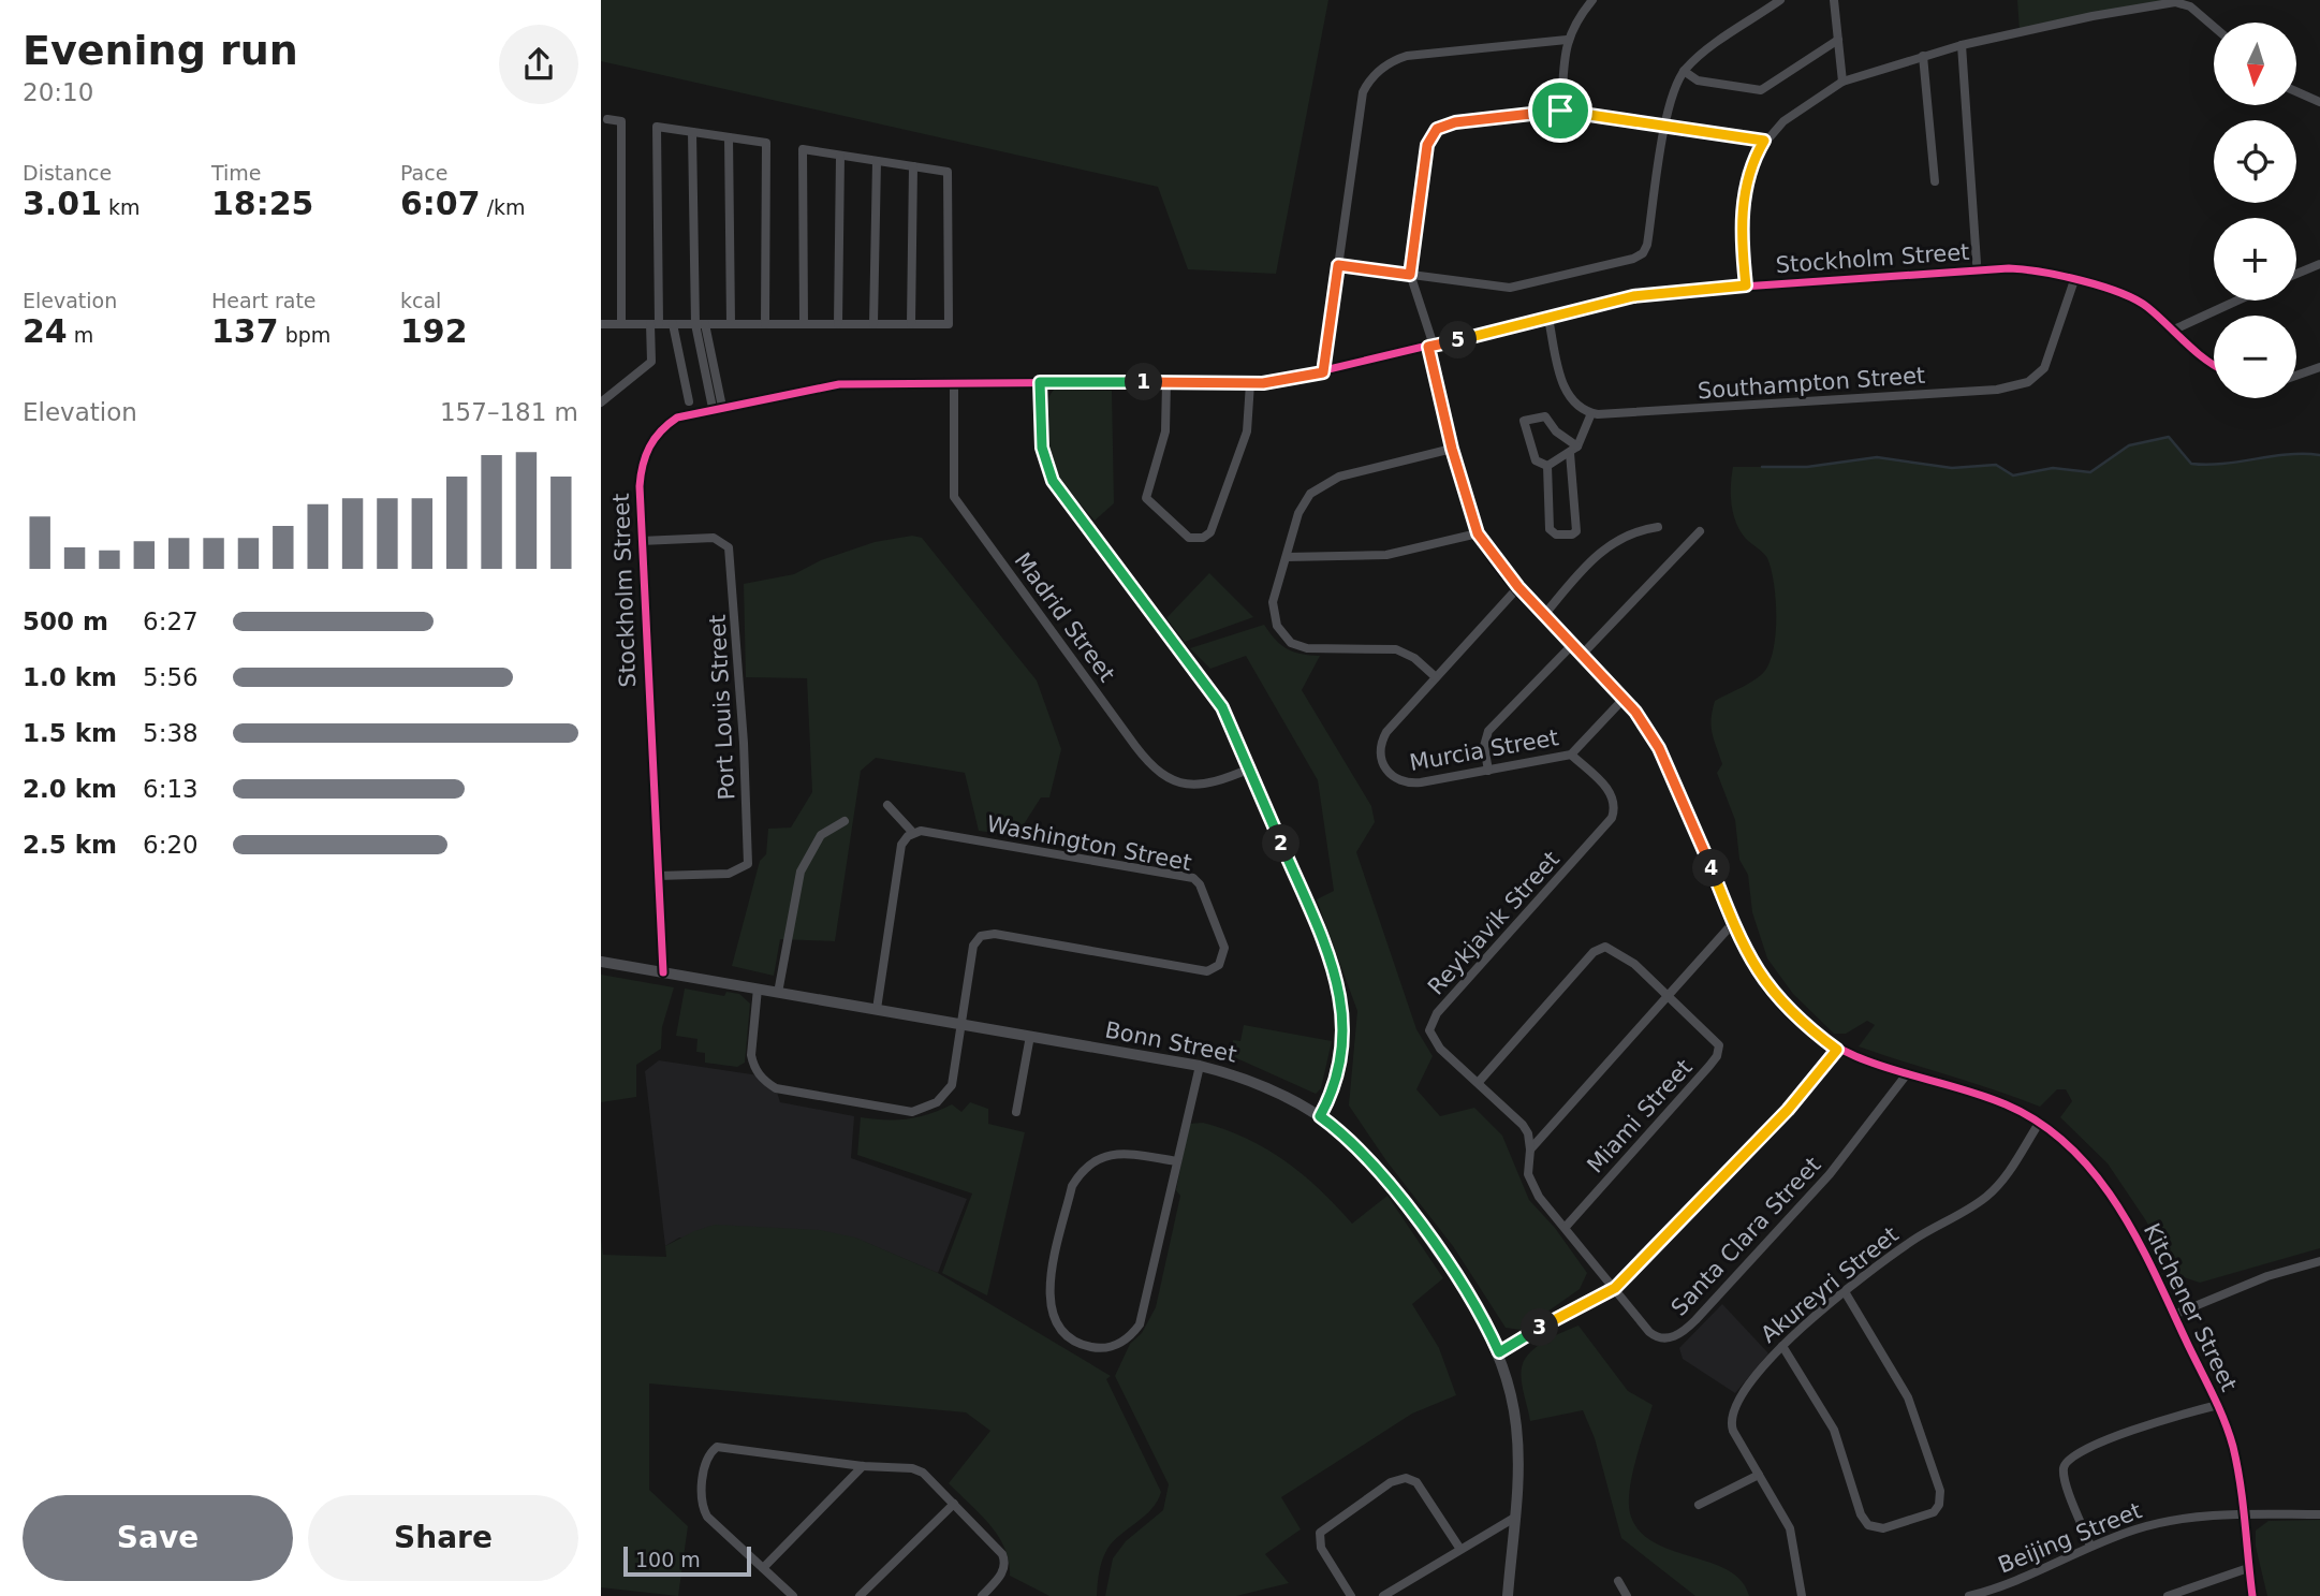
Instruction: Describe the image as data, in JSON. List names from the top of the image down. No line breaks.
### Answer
{"streets":{"street":["Stockholm Street","Southampton Street","Madrid Street","Port Louis Street","Murcia Street","Washington Street","Reykjavik Street","Bonn Street","Miami Street","Santa Clara Street","Akureyri Street","Kitchener Street","Beijing Street"]},"crossings":[["Stockholm Street","Southampton Street"],["Stockholm Street","Madrid Street"],["Stockholm Street","Port Louis Street"],["Stockholm Street","Bonn Street"],["Stockholm Street","Kitchener Street"],["Murcia Street","Reykjavik Street"],["Murcia Street","Kitchener Street"],["Washington Street","Bonn Street"],["Reykjavik Street","Santa Clara Street"],["Miami Street","Santa Clara Street"],["Santa Clara Street","Kitchener Street"],["Akureyri Street","Kitchener Street"],["Kitchener Street","Beijing Street"]],"scale_bar":"100 m","north":"bottom","page":{"heading":["Evening run","20:10"],"map_buttons":["+","−"],"stats":[["Distance","3.01 km"],["Time","18:25"],["Pace","6:07 /km"],["Elevation","24 m"],["Heart rate","137 bpm"],["kcal","192"]],"pins":["5","1","2","4","3"],"chart":["Elevation","157–181 m"],"list":[{"name":"500 m","note":"6:27"},{"name":"1.0 km","note":"5:56"},{"name":"1.5 km","note":"5:38"},{"name":"2.0 km","note":"6:13"},{"name":"2.5 km","note":"6:20"}],"buttons":["Save","Share"],"scale":"100 m"}}
